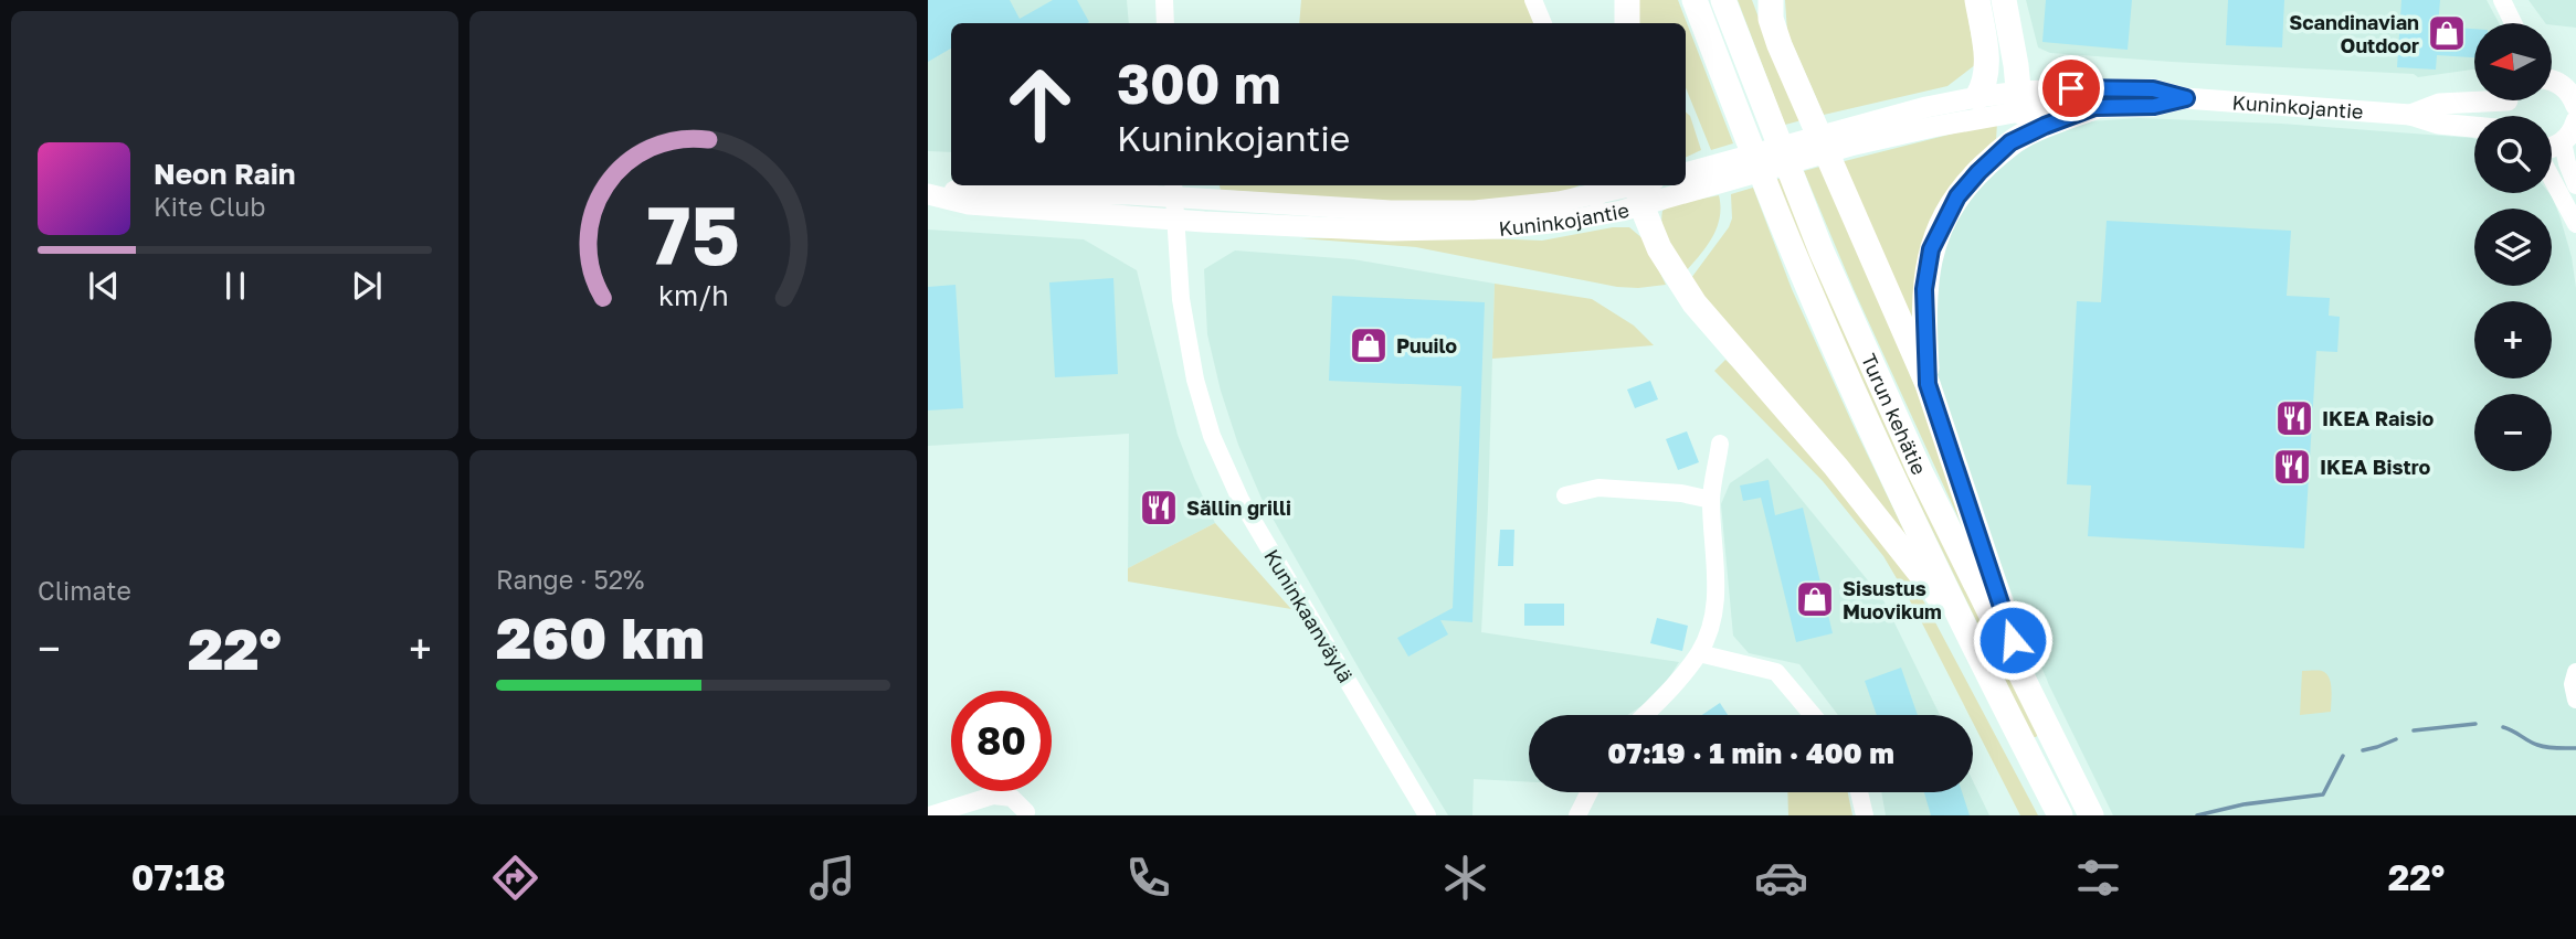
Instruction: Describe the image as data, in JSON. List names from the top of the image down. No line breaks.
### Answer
{"streets":{"highway":["Turun kehätie"],"main road":["Kuninkojantie"],"street":["Kuninkaanväylä"]},"crossings":[["Kuninkojantie","Kuninkaanväylä"]],"places":{"shop":["Scandinavian Outdoor","Puuilo","Sisustus Muovikum"],"restaurant":["IKEA Raisio","IKEA Bistro","Sällin grilli"]},"north":"left","page":{"map_buttons":["+","−"],"turn":["300 m","Kuninkojantie"],"song":["Neon Rain","Kite Club"],"tile":["Climate",["Range · 52%","260 km"]],"heat":["−","22°","+"],"limit":"80","trip":"07:19 · 1 min · 400 m","tabs":["07:18","22°"],"gauge":["75","km/h"]}}
